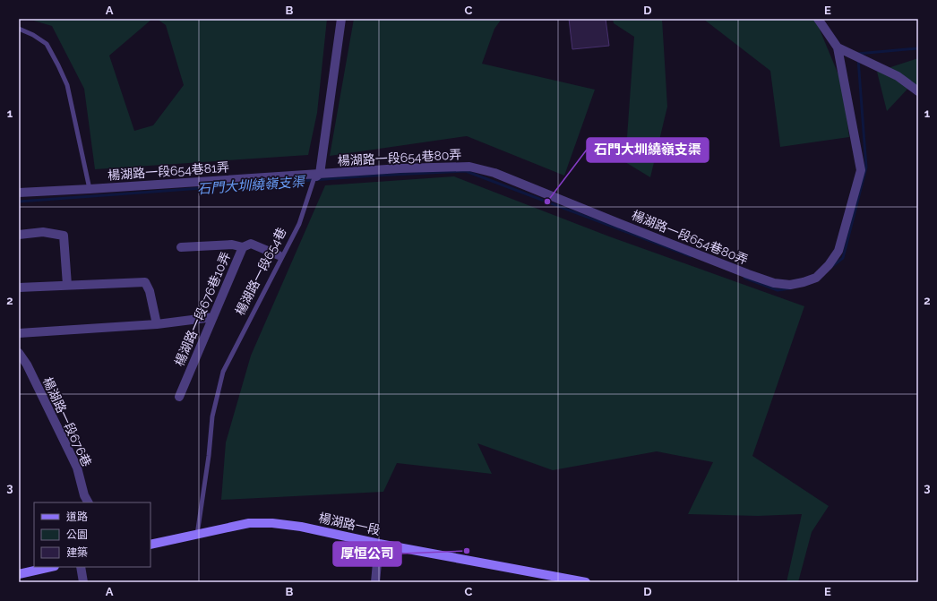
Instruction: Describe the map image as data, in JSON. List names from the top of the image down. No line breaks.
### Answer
{"streets":{"street":["楊湖路一段654巷80弄","楊湖路一段654巷81弄","楊湖路一段654巷","楊湖路一段676巷10弄","楊湖路一段676巷","楊湖路一段"]},"crossings":[["楊湖路一段654巷80弄","楊湖路一段654巷81弄"],["楊湖路一段654巷80弄","楊湖路一段654巷"],["楊湖路一段654巷81弄","楊湖路一段654巷"],["楊湖路一段654巷","楊湖路一段"]],"water":["石門大圳繞嶺支渠"],"places":["石門大圳繞嶺支渠","厚恒公司"],"legend":["道路","公園","建築"],"grid":{"columns":["A","B","C","D","E"],"rows":["1","2","3"]}}
